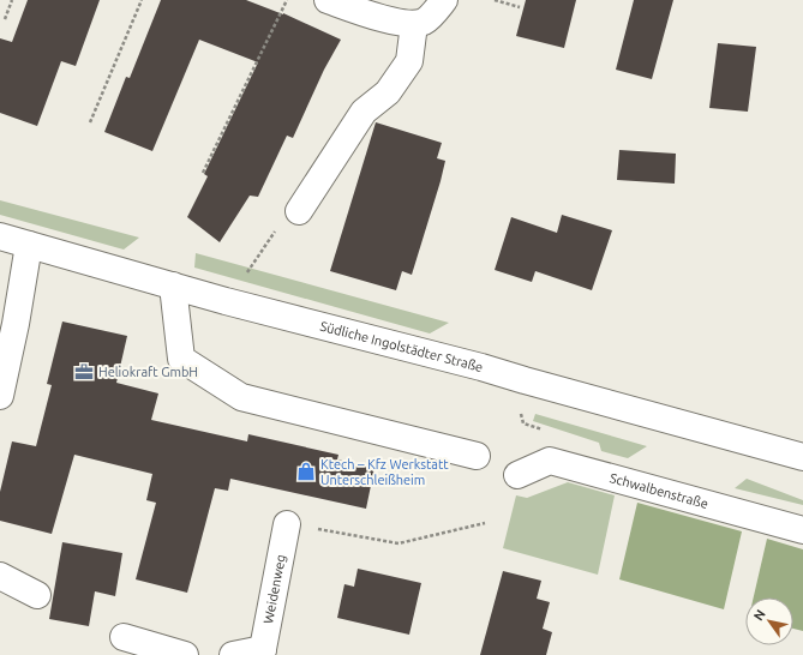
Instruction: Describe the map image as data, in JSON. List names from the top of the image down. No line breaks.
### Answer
{"streets":{"street":["Südliche Ingolstädter Straße","Schwalbenstraße","Weidenweg"]},"places":{"office":["Heliokraft GmbH"],"shop":["Ktech – Kfz Werkstatt Unterschleißheim"]},"north":"top left"}
